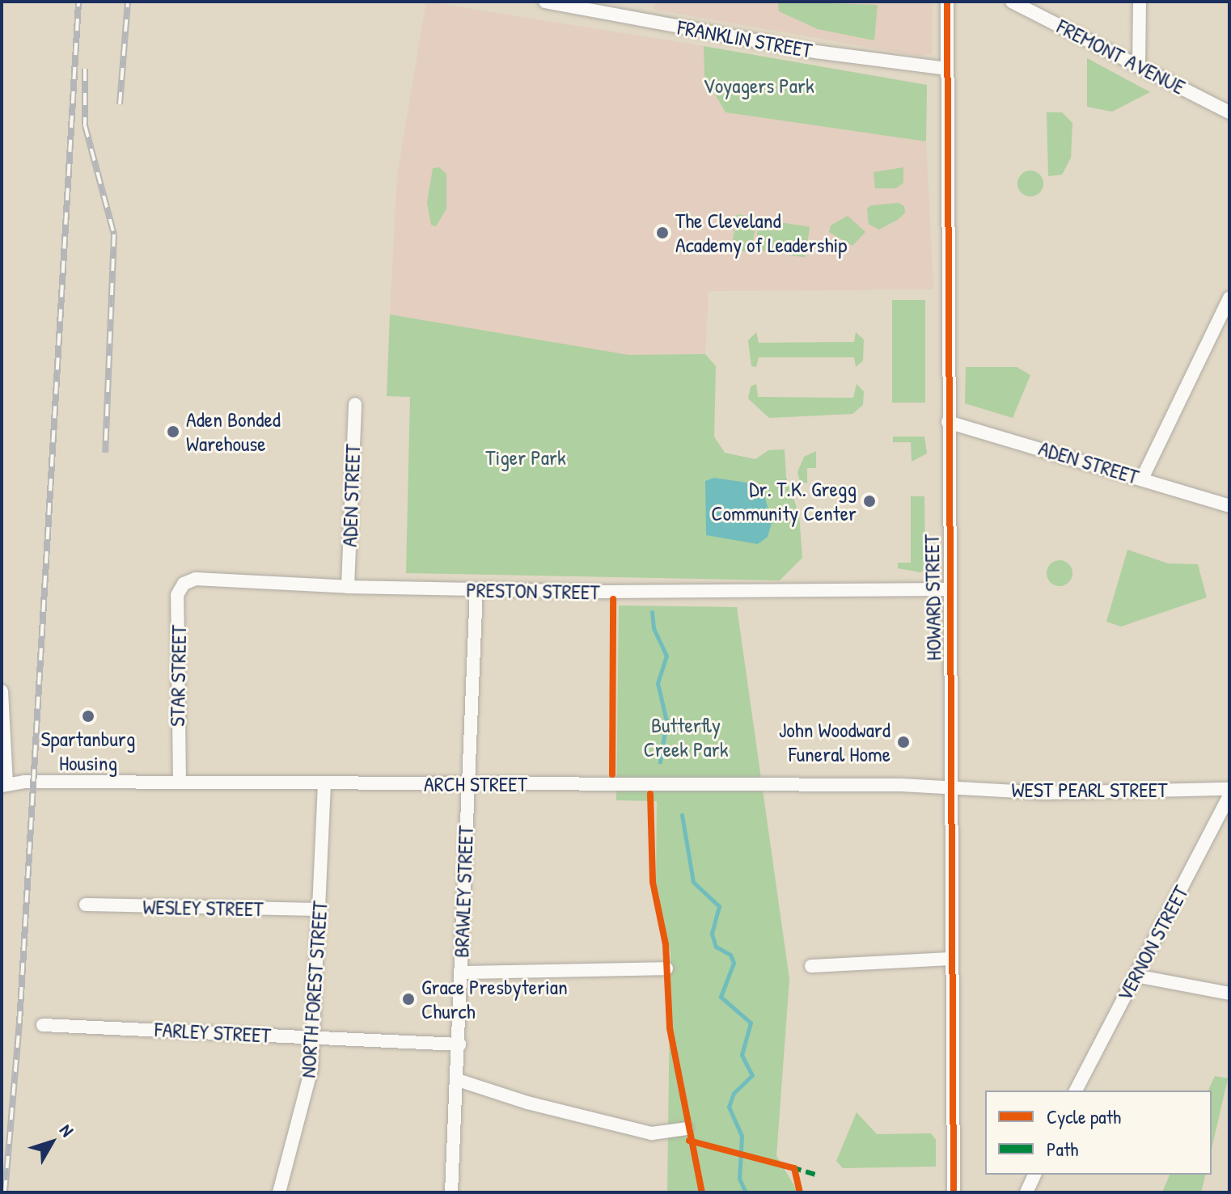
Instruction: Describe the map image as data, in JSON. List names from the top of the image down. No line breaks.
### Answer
{"streets":{"street":["FRANKLIN STREET","FREMONT AVENUE","ADEN STREET","PRESTON STREET","HOWARD STREET","STAR STREET","ARCH STREET","WEST PEARL STREET","BRAWLEY STREET","WESLEY STREET","VERNON STREET","NORTH FOREST STREET","FARLEY STREET"]},"crossings":[["FRANKLIN STREET","HOWARD STREET"],["ADEN STREET","PRESTON STREET"],["ADEN STREET","HOWARD STREET"],["PRESTON STREET","HOWARD STREET"],["PRESTON STREET","STAR STREET"],["PRESTON STREET","BRAWLEY STREET"],["HOWARD STREET","ARCH STREET"],["HOWARD STREET","WEST PEARL STREET"],["STAR STREET","ARCH STREET"],["ARCH STREET","WEST PEARL STREET"],["ARCH STREET","BRAWLEY STREET"],["ARCH STREET","NORTH FOREST STREET"],["BRAWLEY STREET","FARLEY STREET"],["WESLEY STREET","NORTH FOREST STREET"],["NORTH FOREST STREET","FARLEY STREET"]],"parks":["Voyagers Park","Tiger Park","Butterfly Creek Park"],"places":["The Cleveland Academy of Leadership","Aden Bonded Warehouse","Dr. T.K. Gregg Community Center","Spartanburg Housing","John Woodward Funeral Home","Grace Presbyterian Church"],"legend":["Cycle path","Path"],"north":"top right"}
